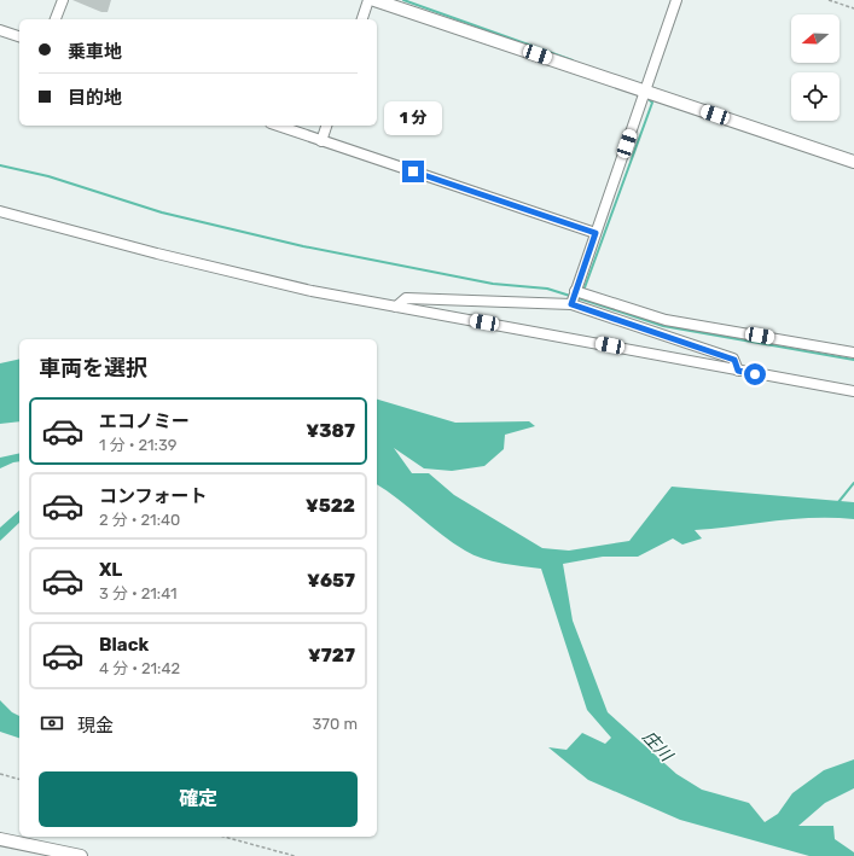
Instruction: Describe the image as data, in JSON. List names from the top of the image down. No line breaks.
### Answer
{"water":["庄川"],"north":"left","page":{"banner":["乗車地","目的地"],"bubble":"1 分","heading":"車両を選択","list":[{"name":"エコノミー","note":"1 分 · 21:39","value":"¥387"},{"name":"コンフォート","note":"2 分 · 21:40","value":"¥522"},{"name":"XL","note":"3 分 · 21:41","value":"¥657"},{"name":"Black","note":"4 分 · 21:42","value":"¥727"}],"pay":["現金","370 m"],"buttons":"確定"}}
